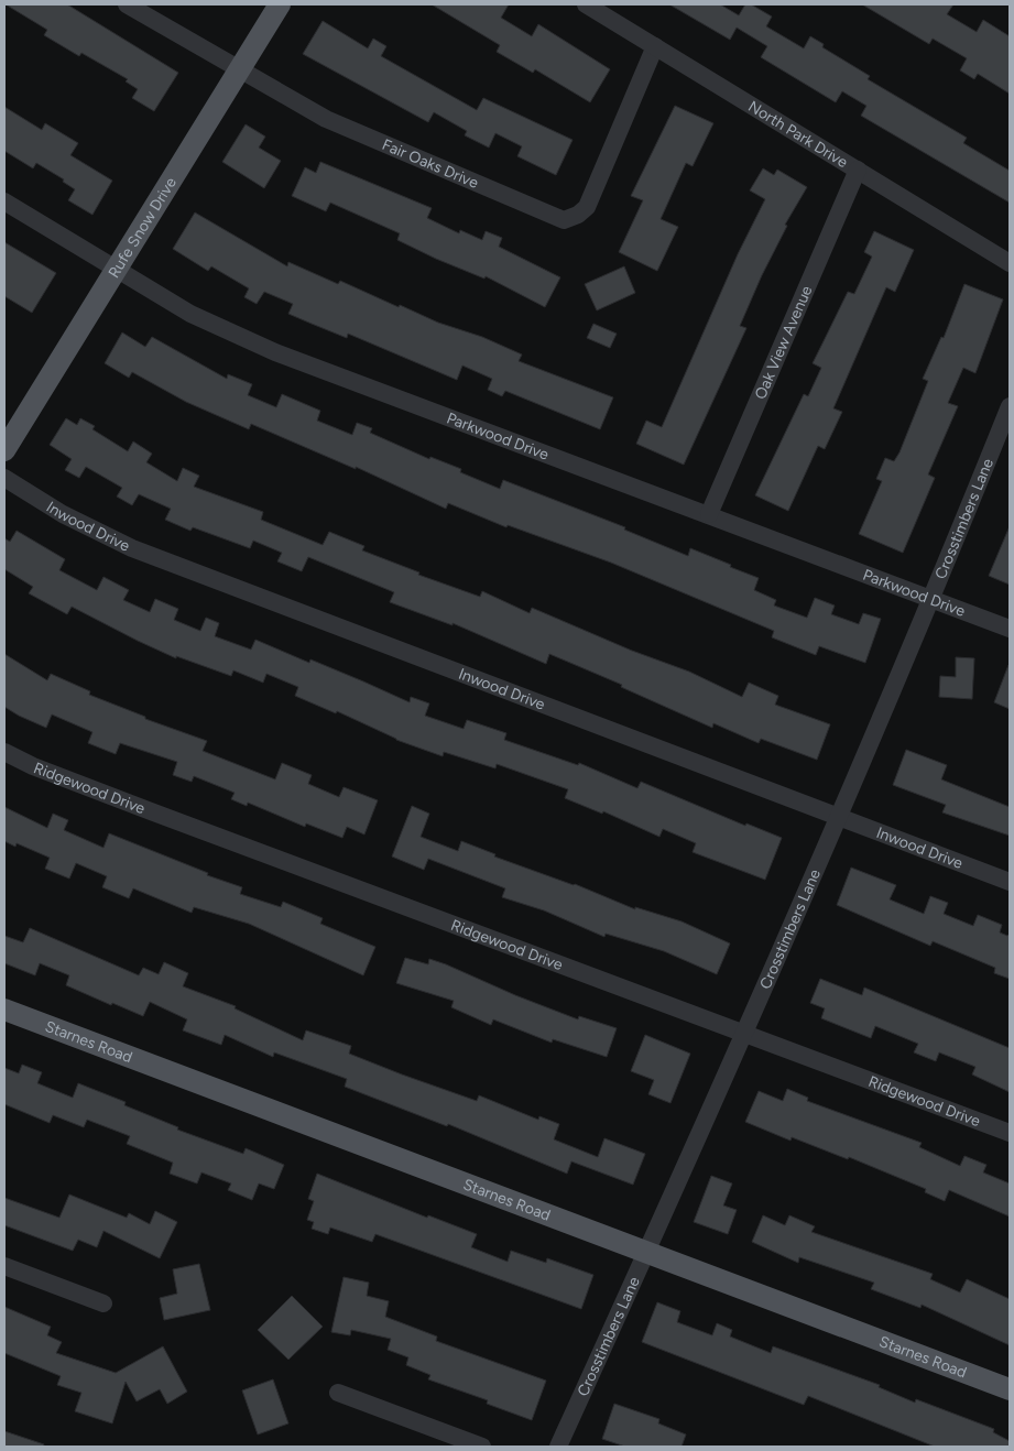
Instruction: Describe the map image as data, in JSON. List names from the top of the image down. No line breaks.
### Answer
{"streets":{"main road":["Rufe Snow Drive","Starnes Road"],"street":["North Park Drive","Fair Oaks Drive","Oak View Avenue","Parkwood Drive","Crosstimbers Lane","Inwood Drive","Ridgewood Drive"]},"crossings":[["North Park Drive","Fair Oaks Drive"],["North Park Drive","Oak View Avenue"],["Fair Oaks Drive","Rufe Snow Drive"],["Rufe Snow Drive","Parkwood Drive"],["Oak View Avenue","Parkwood Drive"],["Parkwood Drive","Crosstimbers Lane"],["Crosstimbers Lane","Inwood Drive"],["Crosstimbers Lane","Ridgewood Drive"],["Crosstimbers Lane","Starnes Road"]]}
